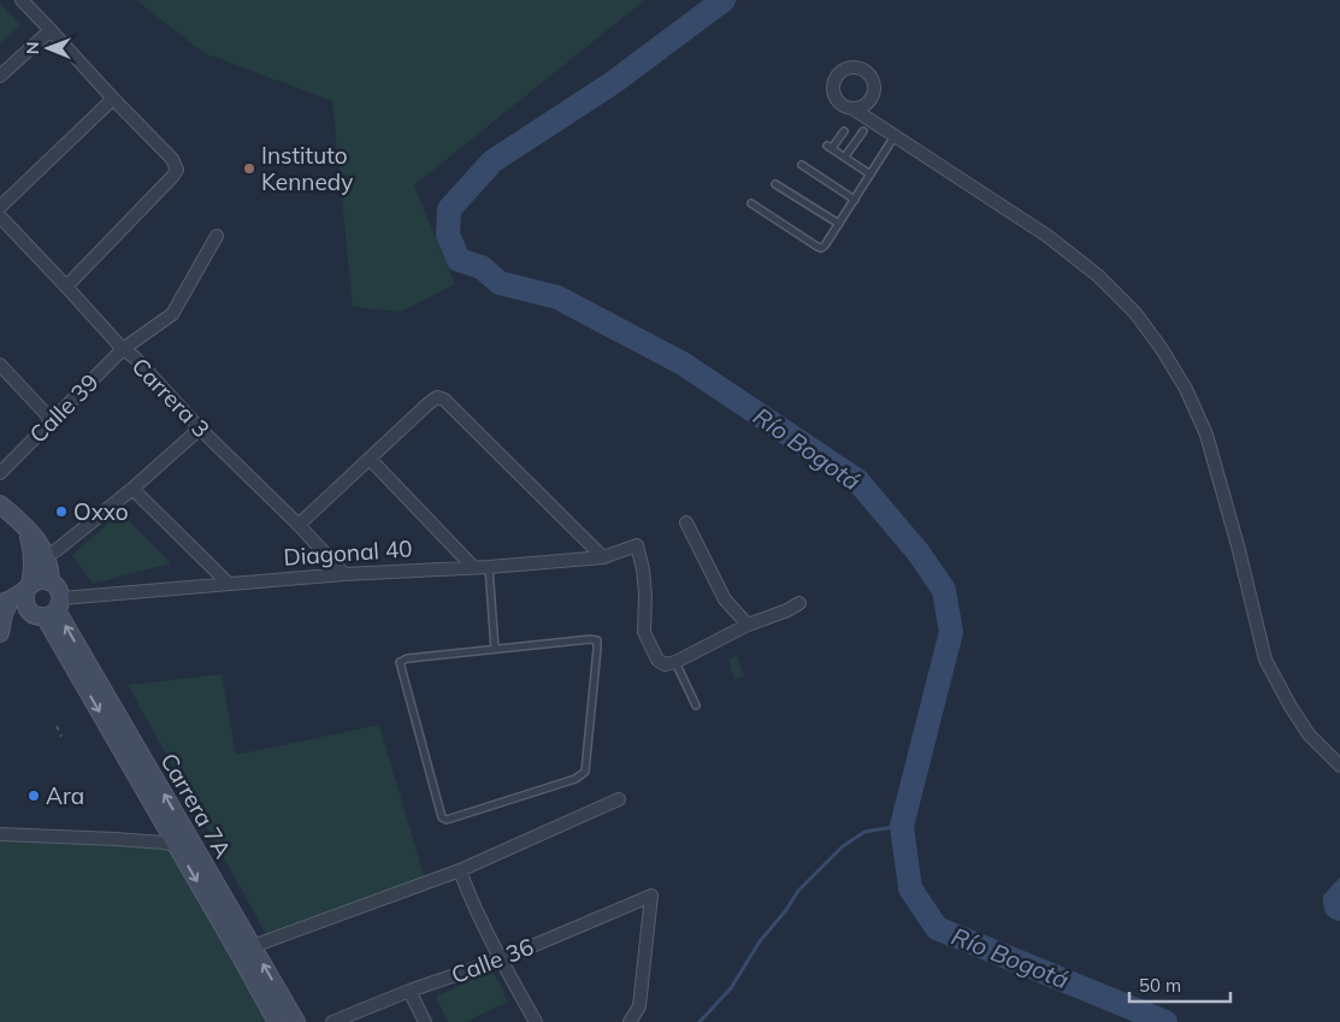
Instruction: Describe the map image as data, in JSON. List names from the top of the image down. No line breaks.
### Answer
{"streets":{"main road":["Diagonal 40","Carrera 7A"],"street":["Carrera 3","Calle 39","Calle 36"]},"crossings":[["Carrera 3","Calle 39"],["Carrera 3","Diagonal 40"],["Diagonal 40","Carrera 7A"]],"water":["Río Bogotá"],"places":["Instituto Kennedy","Oxxo","Ara"],"scale_bar":"50 m","north":"left"}
